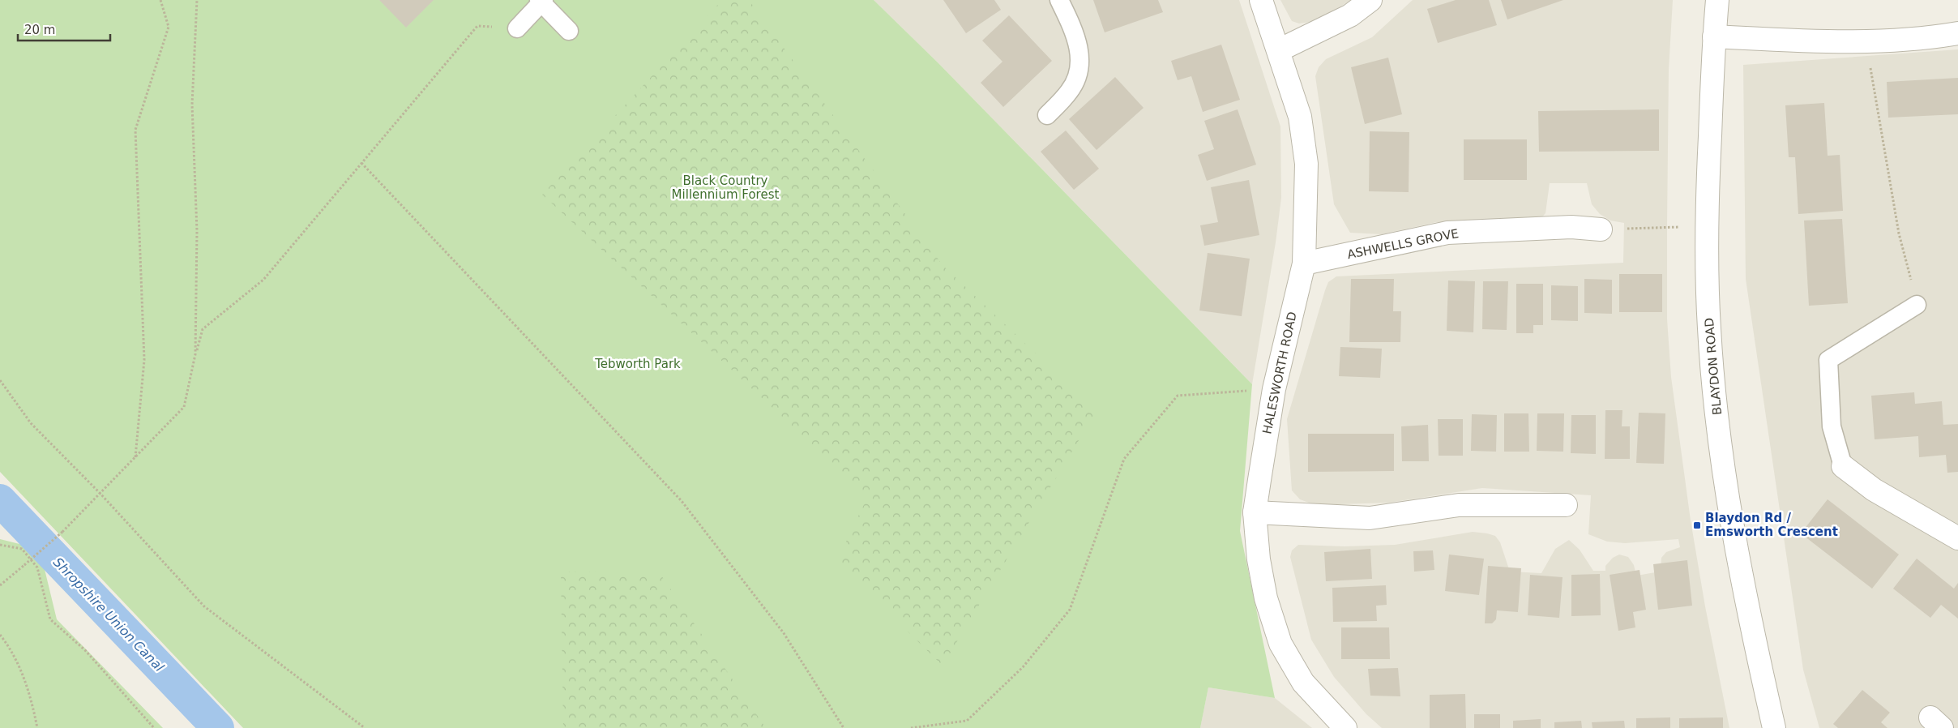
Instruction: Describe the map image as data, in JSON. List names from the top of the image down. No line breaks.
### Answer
{"streets":{"street":["ASHWELLS GROVE","BLAYDON ROAD","HALESWORTH ROAD"]},"crossings":[["ASHWELLS GROVE","HALESWORTH ROAD"]],"water":["Shropshire Union Canal"],"parks":["Black Country Millennium Forest","Tebworth Park"],"places":{"transit":["Blaydon Rd / Emsworth Crescent"]},"scale_bar":"20 m"}
